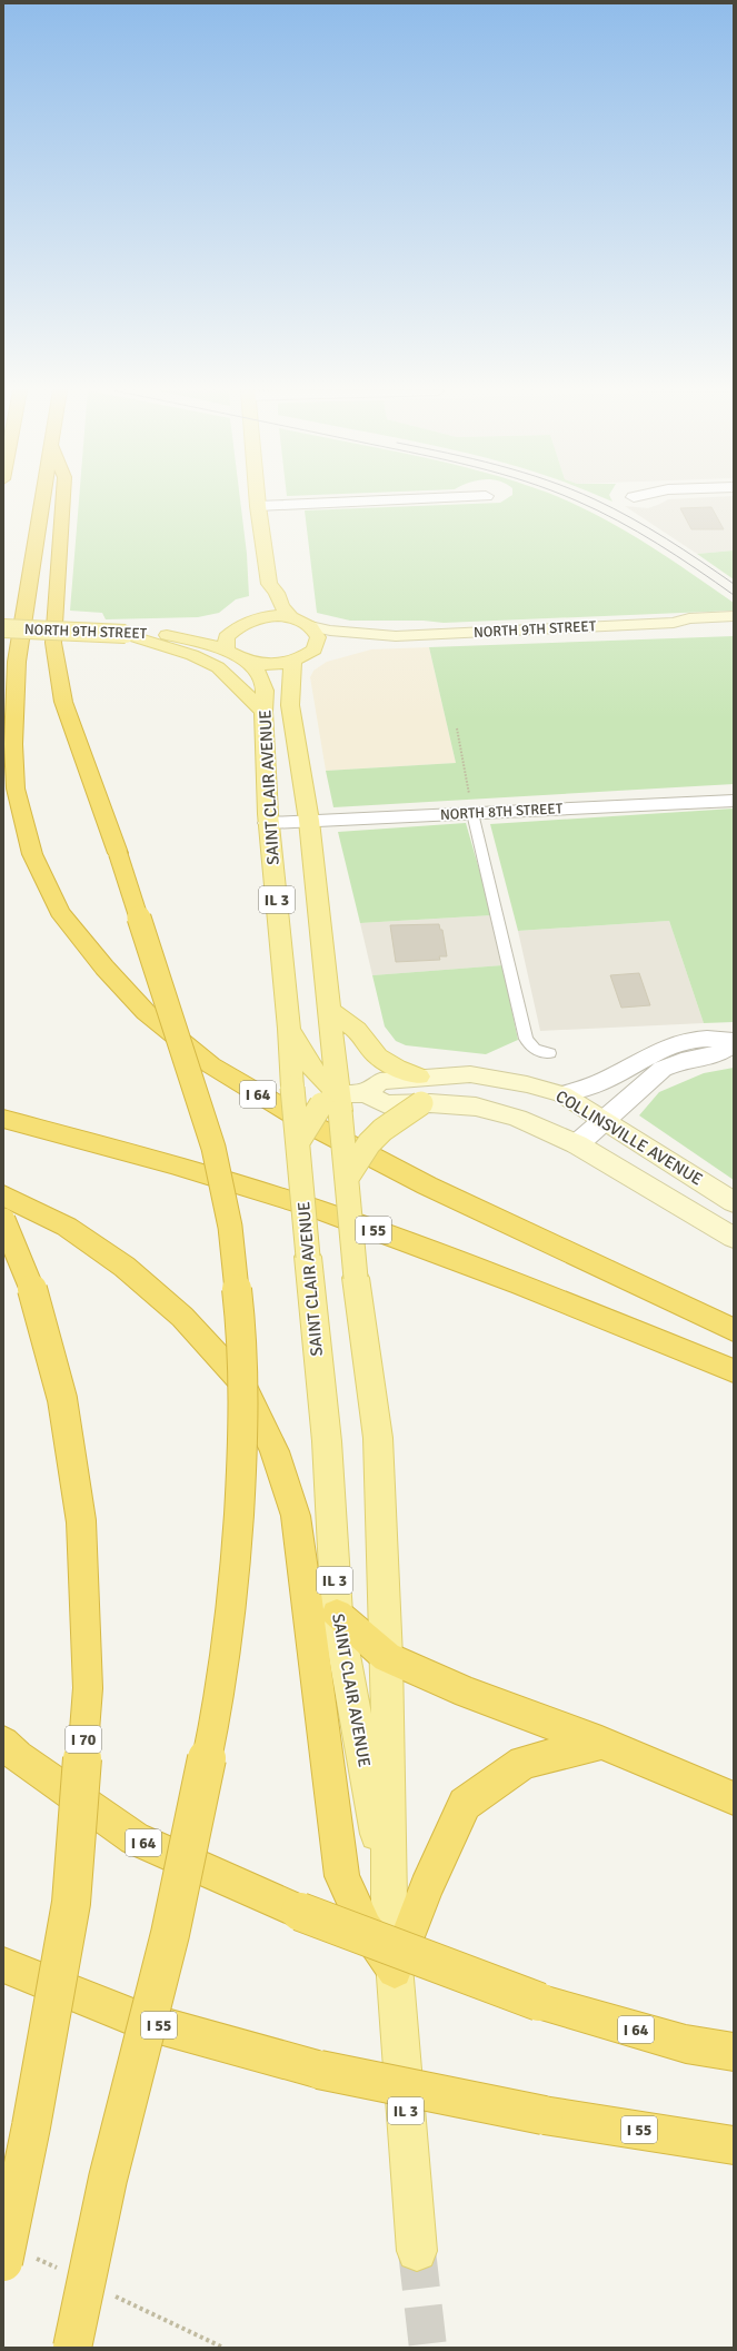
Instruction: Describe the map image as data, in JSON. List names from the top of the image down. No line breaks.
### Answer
{"streets":{"highway":["IL 3","I 64","I 55","I 70"],"main road":["NORTH 9TH STREET","SAINT CLAIR AVENUE","COLLINSVILLE AVENUE"],"street":["NORTH 8TH STREET"]},"crossings":[["NORTH 9TH STREET","SAINT CLAIR AVENUE"],["SAINT CLAIR AVENUE","NORTH 8TH STREET"],["SAINT CLAIR AVENUE","IL 3"],["SAINT CLAIR AVENUE","COLLINSVILLE AVENUE"]]}
